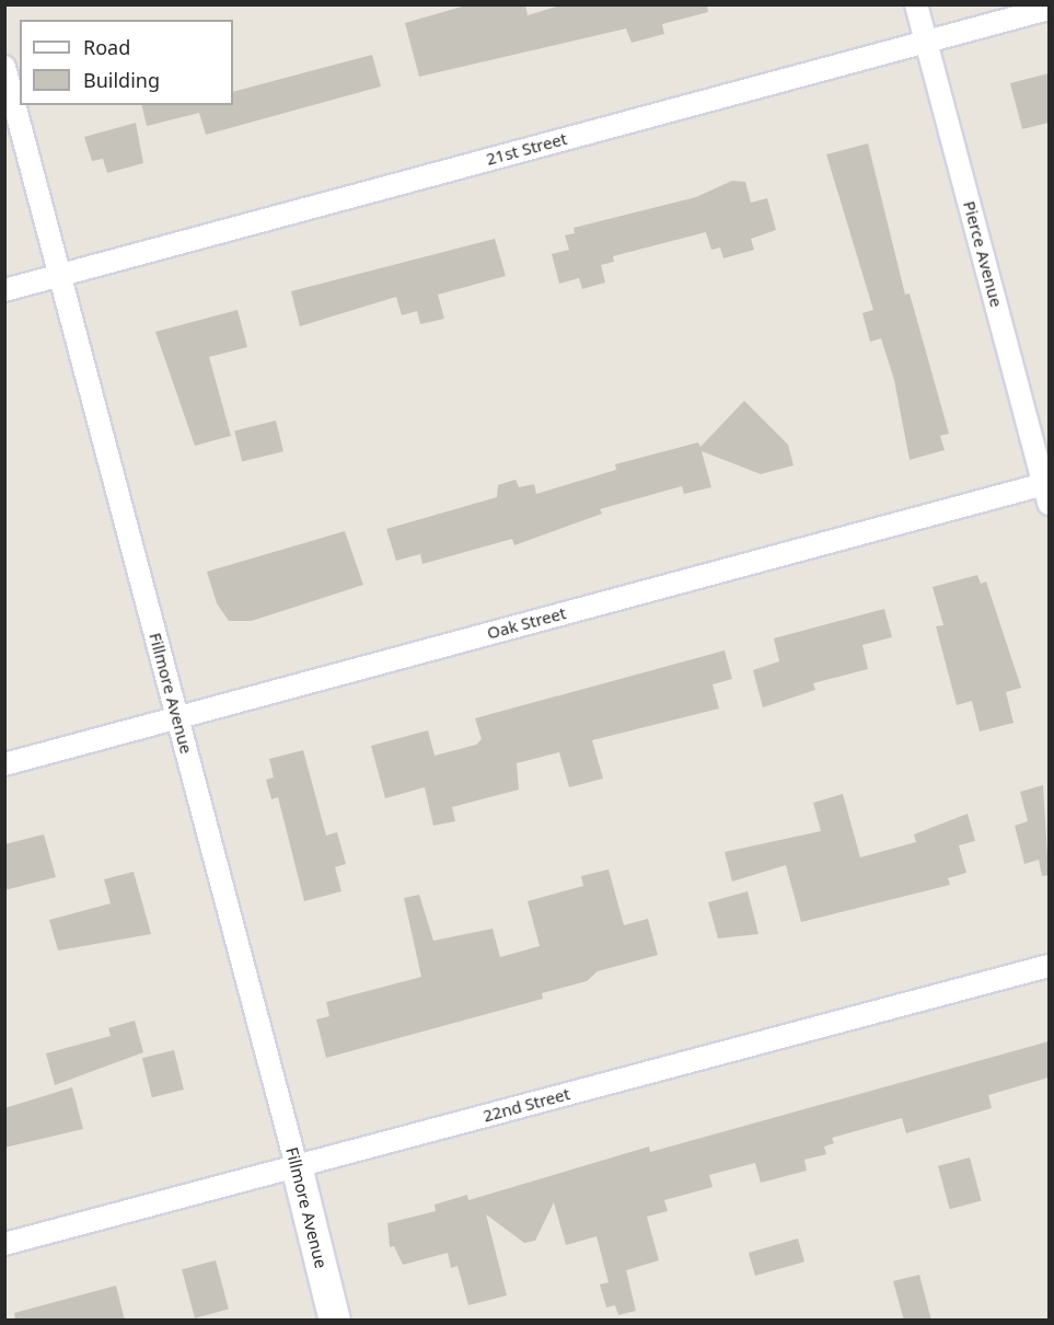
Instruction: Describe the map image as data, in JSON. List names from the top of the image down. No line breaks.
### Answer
{"streets":{"street":["21st Street","Pierce Avenue","Oak Street","Fillmore Avenue","22nd Street"]},"crossings":[["21st Street","Pierce Avenue"],["21st Street","Fillmore Avenue"],["Pierce Avenue","Oak Street"],["Oak Street","Fillmore Avenue"],["Fillmore Avenue","22nd Street"]],"legend":["Road","Building"]}
